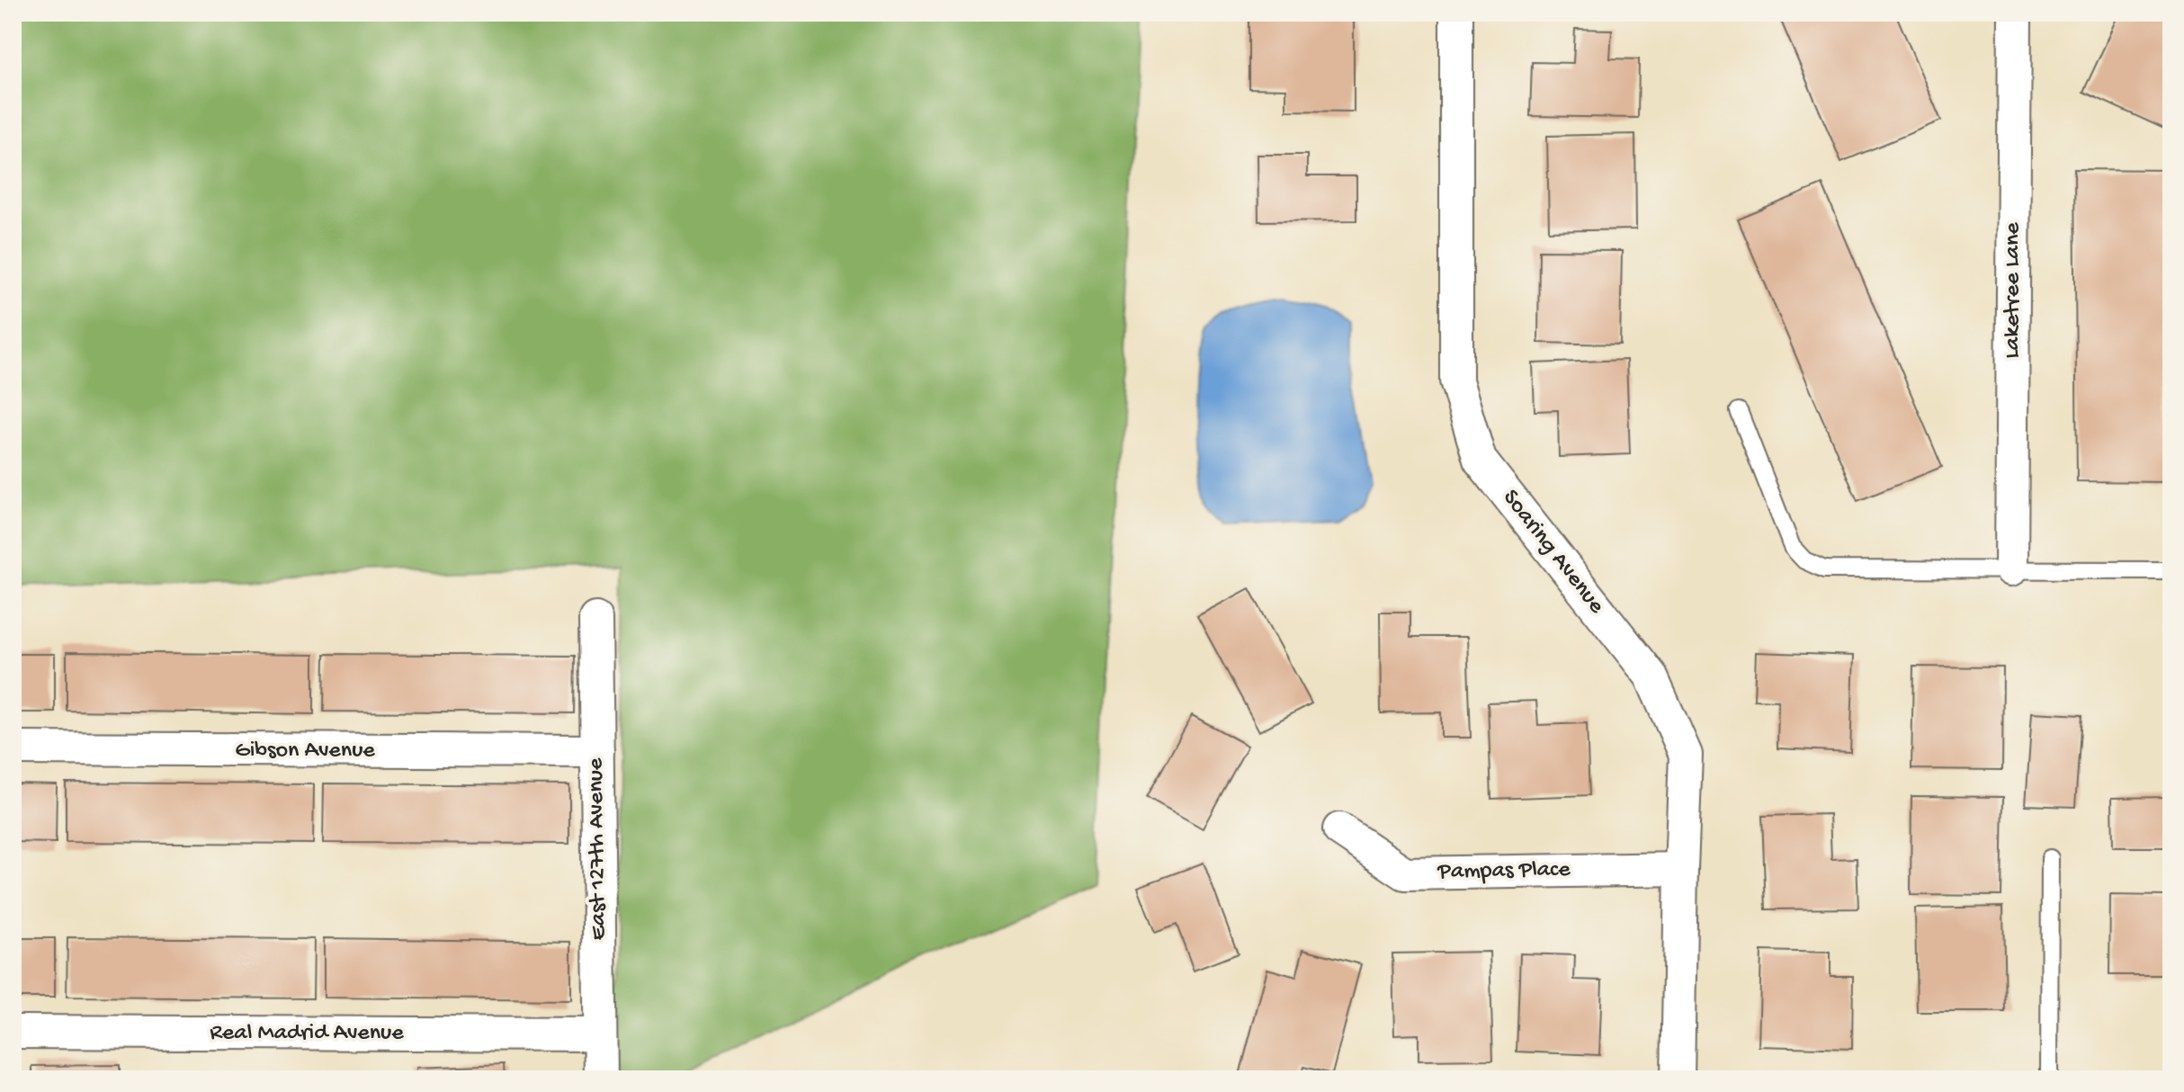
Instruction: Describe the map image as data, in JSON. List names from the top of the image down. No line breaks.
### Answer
{"streets":{"street":["Laketree Lane","Soaring Avenue","Gibson Avenue","East 127th Avenue","Pampas Place","Real Madrid Avenue"]},"crossings":[["Soaring Avenue","Pampas Place"],["Gibson Avenue","East 127th Avenue"],["East 127th Avenue","Real Madrid Avenue"]]}
